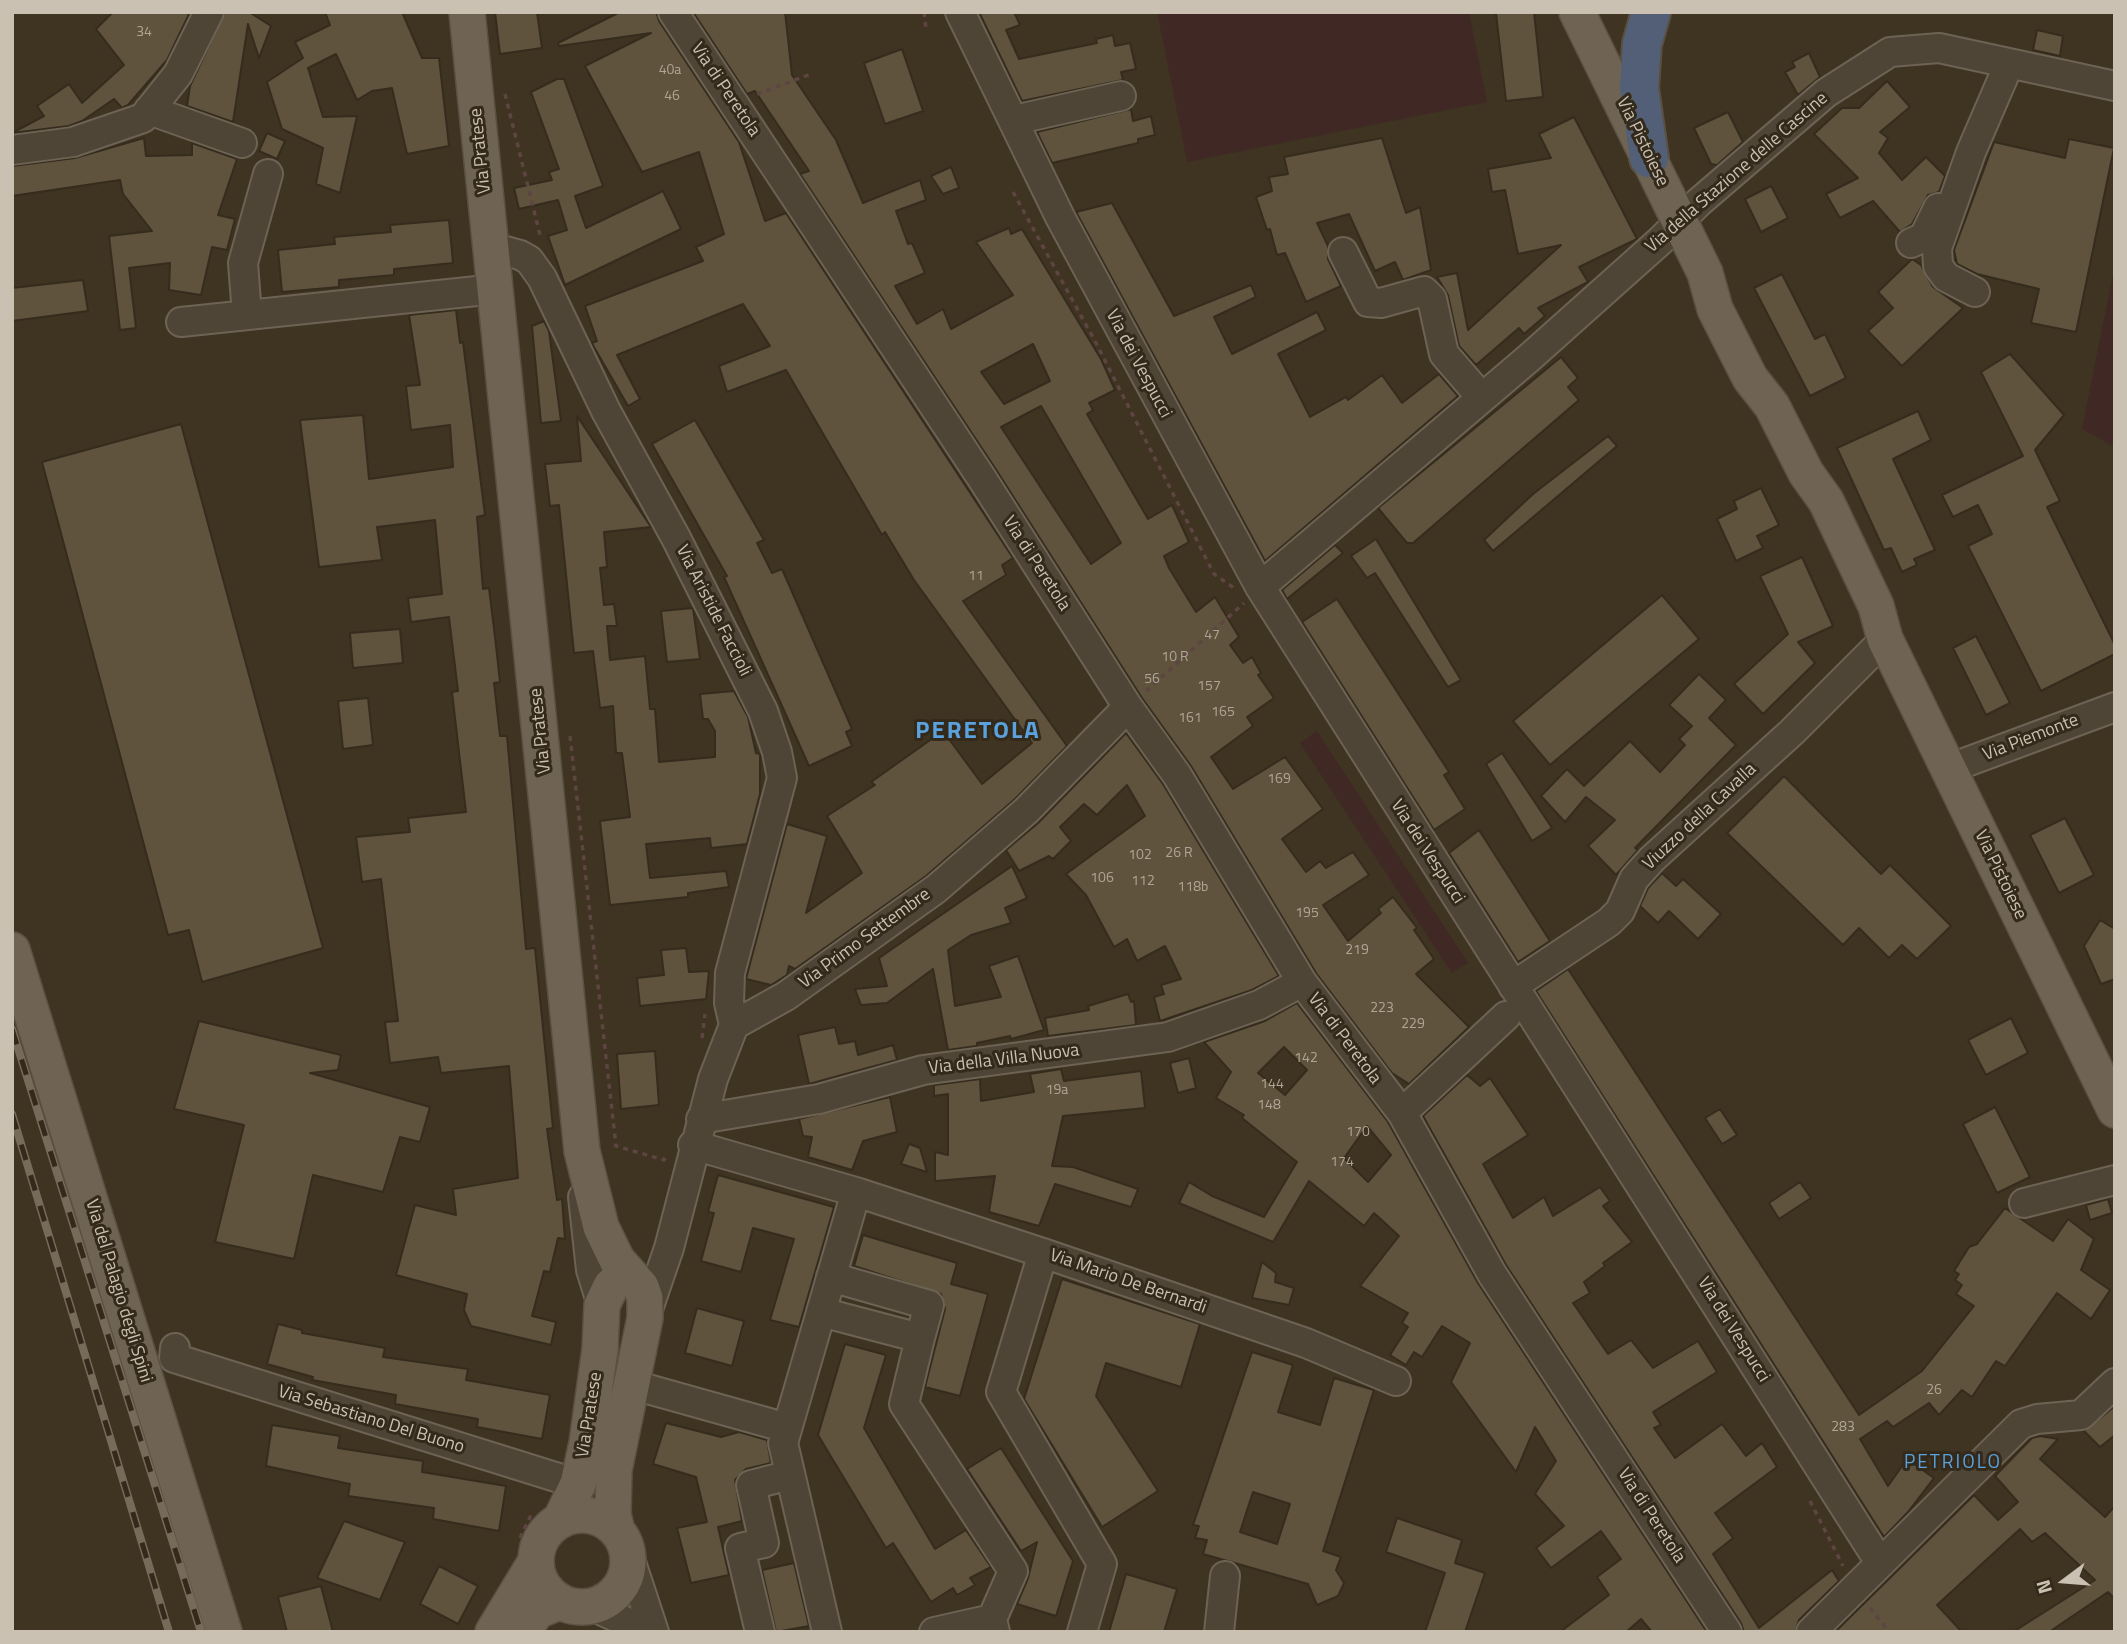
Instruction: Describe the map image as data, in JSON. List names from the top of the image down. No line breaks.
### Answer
{"streets":{"main road":["Via Pistoiese","Via Pratese","Via del Palagio degli Spini"],"street":["Via di Peretola","Via della Stazione delle Cascine","Via dei Vespucci","Via Aristide Faccioli","Via Piemonte","Viuzzo della Cavalla","Via Primo Settembre","Via della Villa Nuova","Via Mario De Bernardi","Via Sebastiano Del Buono"]},"crossings":[["Via di Peretola","Via Primo Settembre"],["Via di Peretola","Via della Villa Nuova"],["Via Pistoiese","Via della Stazione delle Cascine"],["Via Pistoiese","Via Piemonte"],["Via Pistoiese","Viuzzo della Cavalla"],["Via Pratese","Via Aristide Faccioli"],["Via Pratese","Via Sebastiano Del Buono"],["Via della Stazione delle Cascine","Via dei Vespucci"],["Via dei Vespucci","Viuzzo della Cavalla"],["Via Aristide Faccioli","Via Primo Settembre"],["Via della Villa Nuova","Via Mario De Bernardi"]],"districts":["PERETOLA","PETRIOLO"],"house_numbers":["34","40a","46","11","47","10 R","56","157","165","161","169","26 R","102","106","112","118b","195","219","223","229","142","144","19a","148","170","174","26","283"],"north":"left"}
